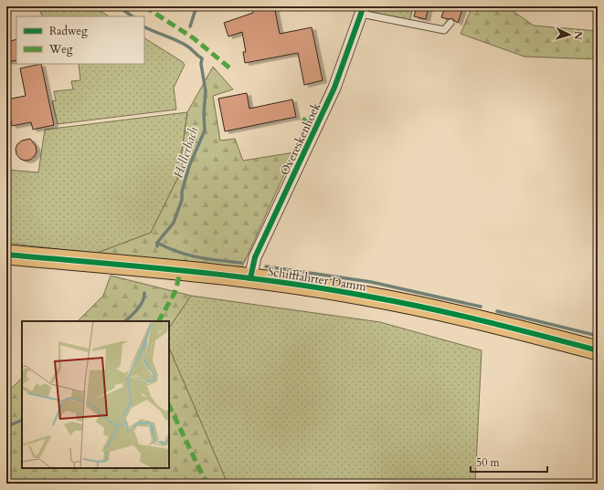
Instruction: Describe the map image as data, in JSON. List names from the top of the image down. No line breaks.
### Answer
{"streets":{"main road":["Schifffahrter Damm"],"street":["Overeskenhoek"]},"crossings":[["Overeskenhoek","Schifffahrter Damm"]],"water":["Hellerbach"],"legend":["Radweg","Weg"],"scale_bar":"50 m","north":"right"}
